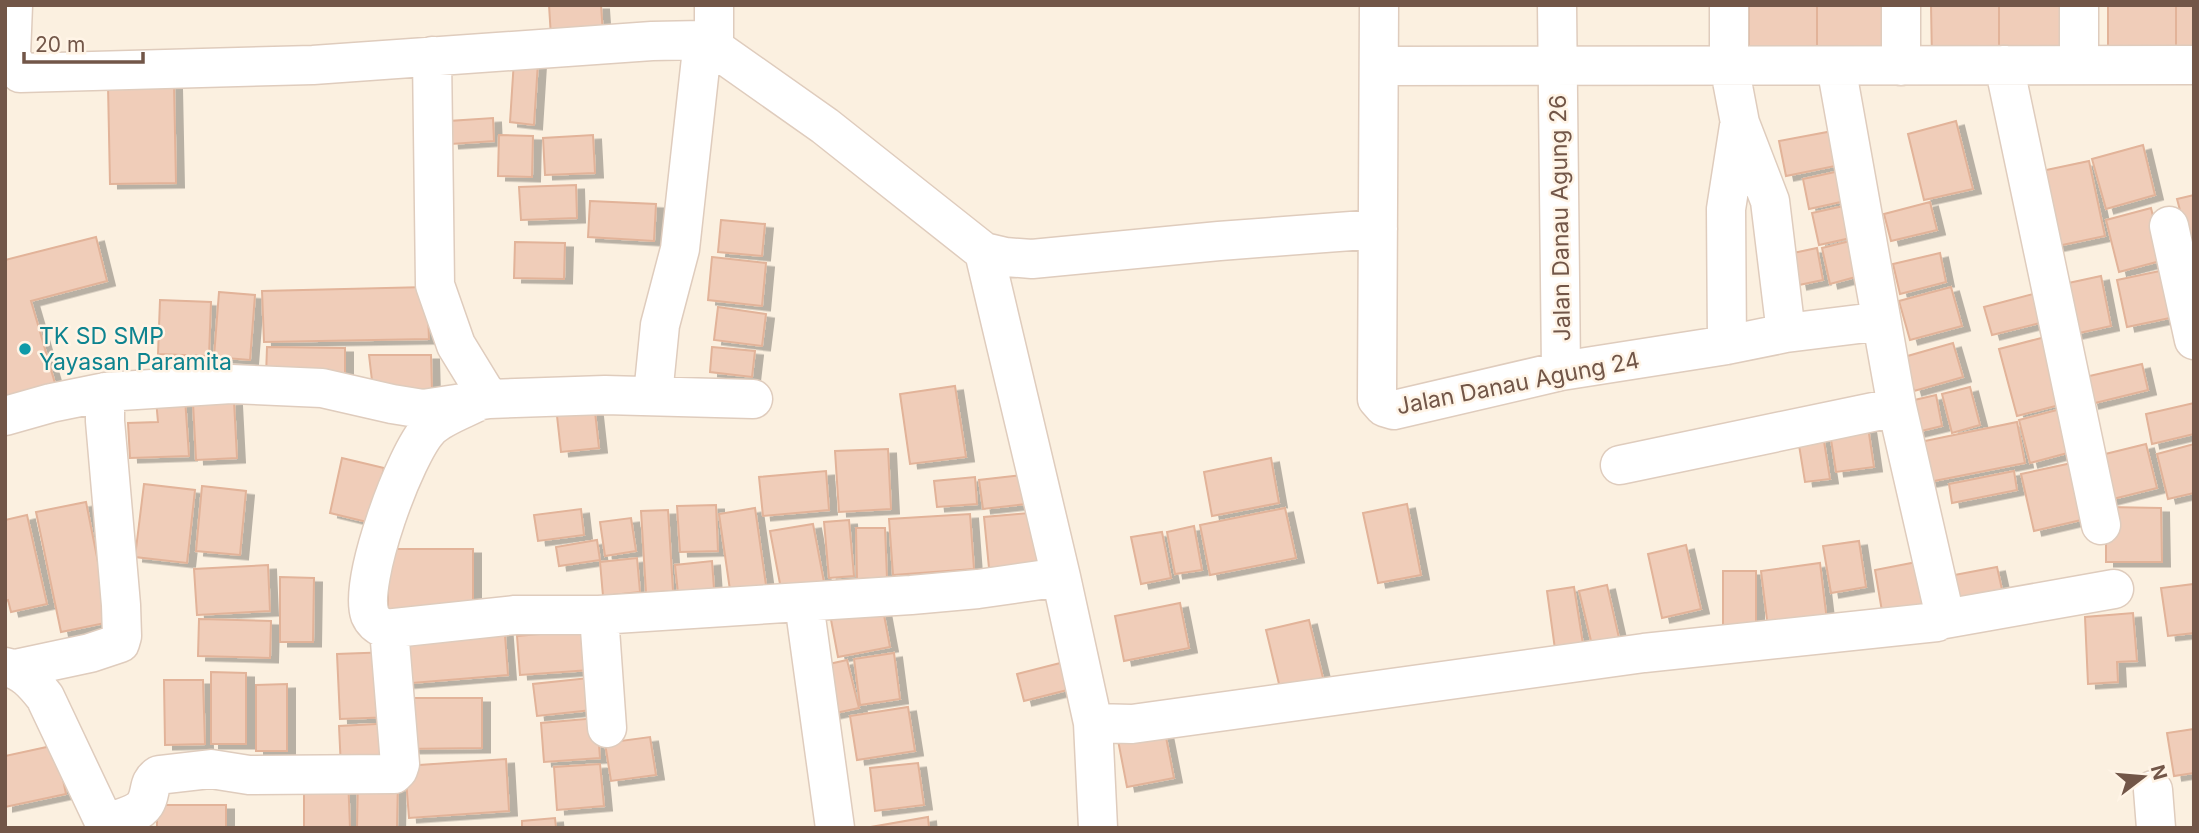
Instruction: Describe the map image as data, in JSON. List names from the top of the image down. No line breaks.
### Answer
{"streets":{"street":["Jalan Danau Agung 26","Jalan Danau Agung 24"]},"crossings":[["Jalan Danau Agung 26","Jalan Danau Agung 24"]],"places":["TK SD SMP Yayasan Paramita"],"scale_bar":"20 m","north":"right"}
